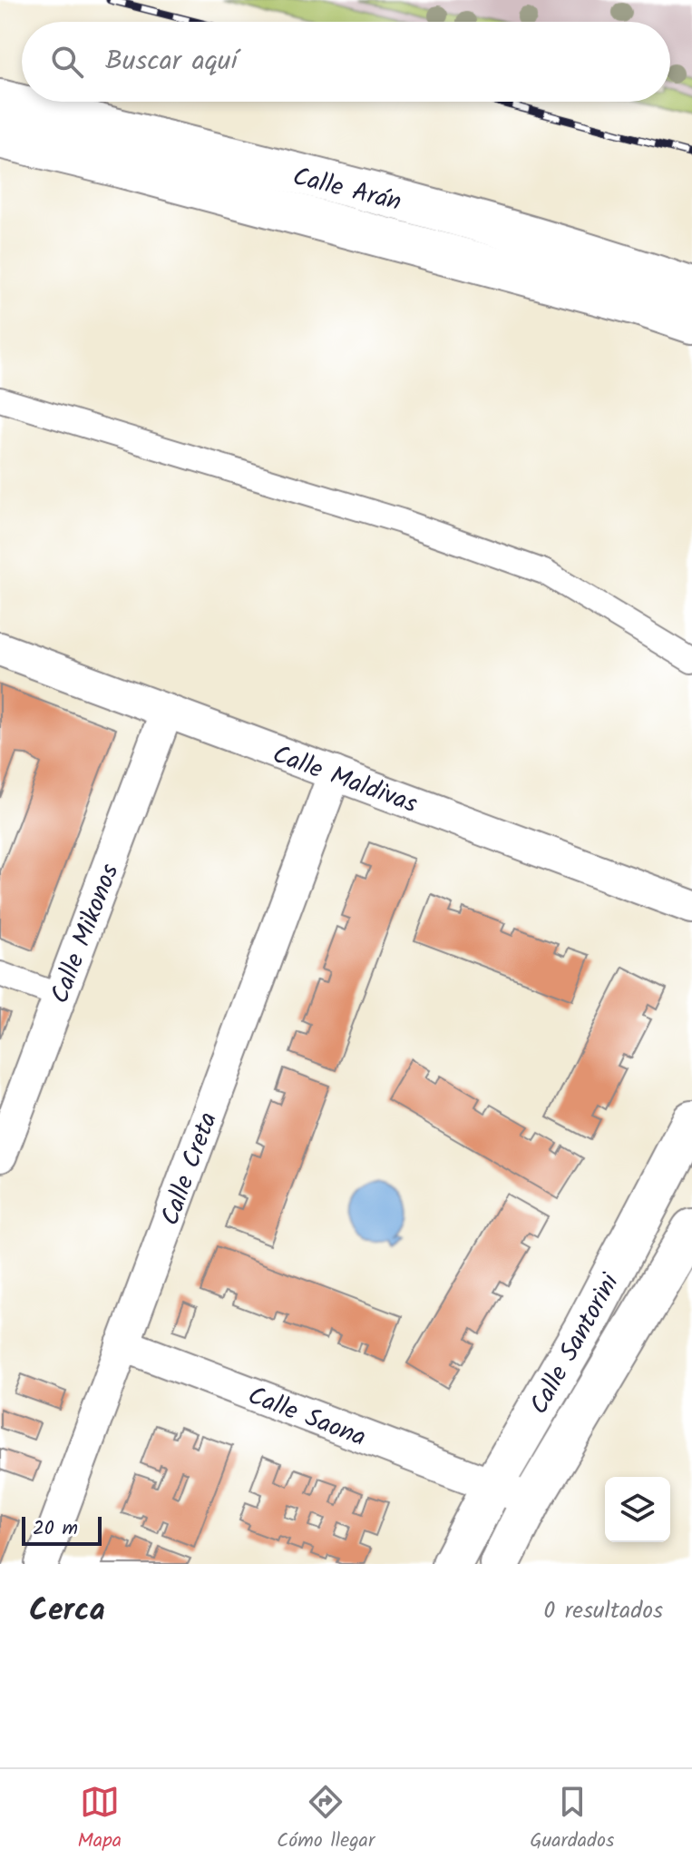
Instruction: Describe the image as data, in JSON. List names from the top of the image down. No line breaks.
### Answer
{"streets":{"street":["Calle Arán","Calle Maldivas","Calle Mikonos","Calle Creta","Calle Santorini","Calle Saona"]},"crossings":[["Calle Maldivas","Calle Mikonos"],["Calle Maldivas","Calle Creta"],["Calle Creta","Calle Saona"],["Calle Santorini","Calle Saona"]],"scale_bar":"20 m","page":{"search":"Buscar aquí","scale":"20 m","heading":["Cerca","0 resultados"],"nav":["Mapa","Cómo llegar","Guardados"]}}
